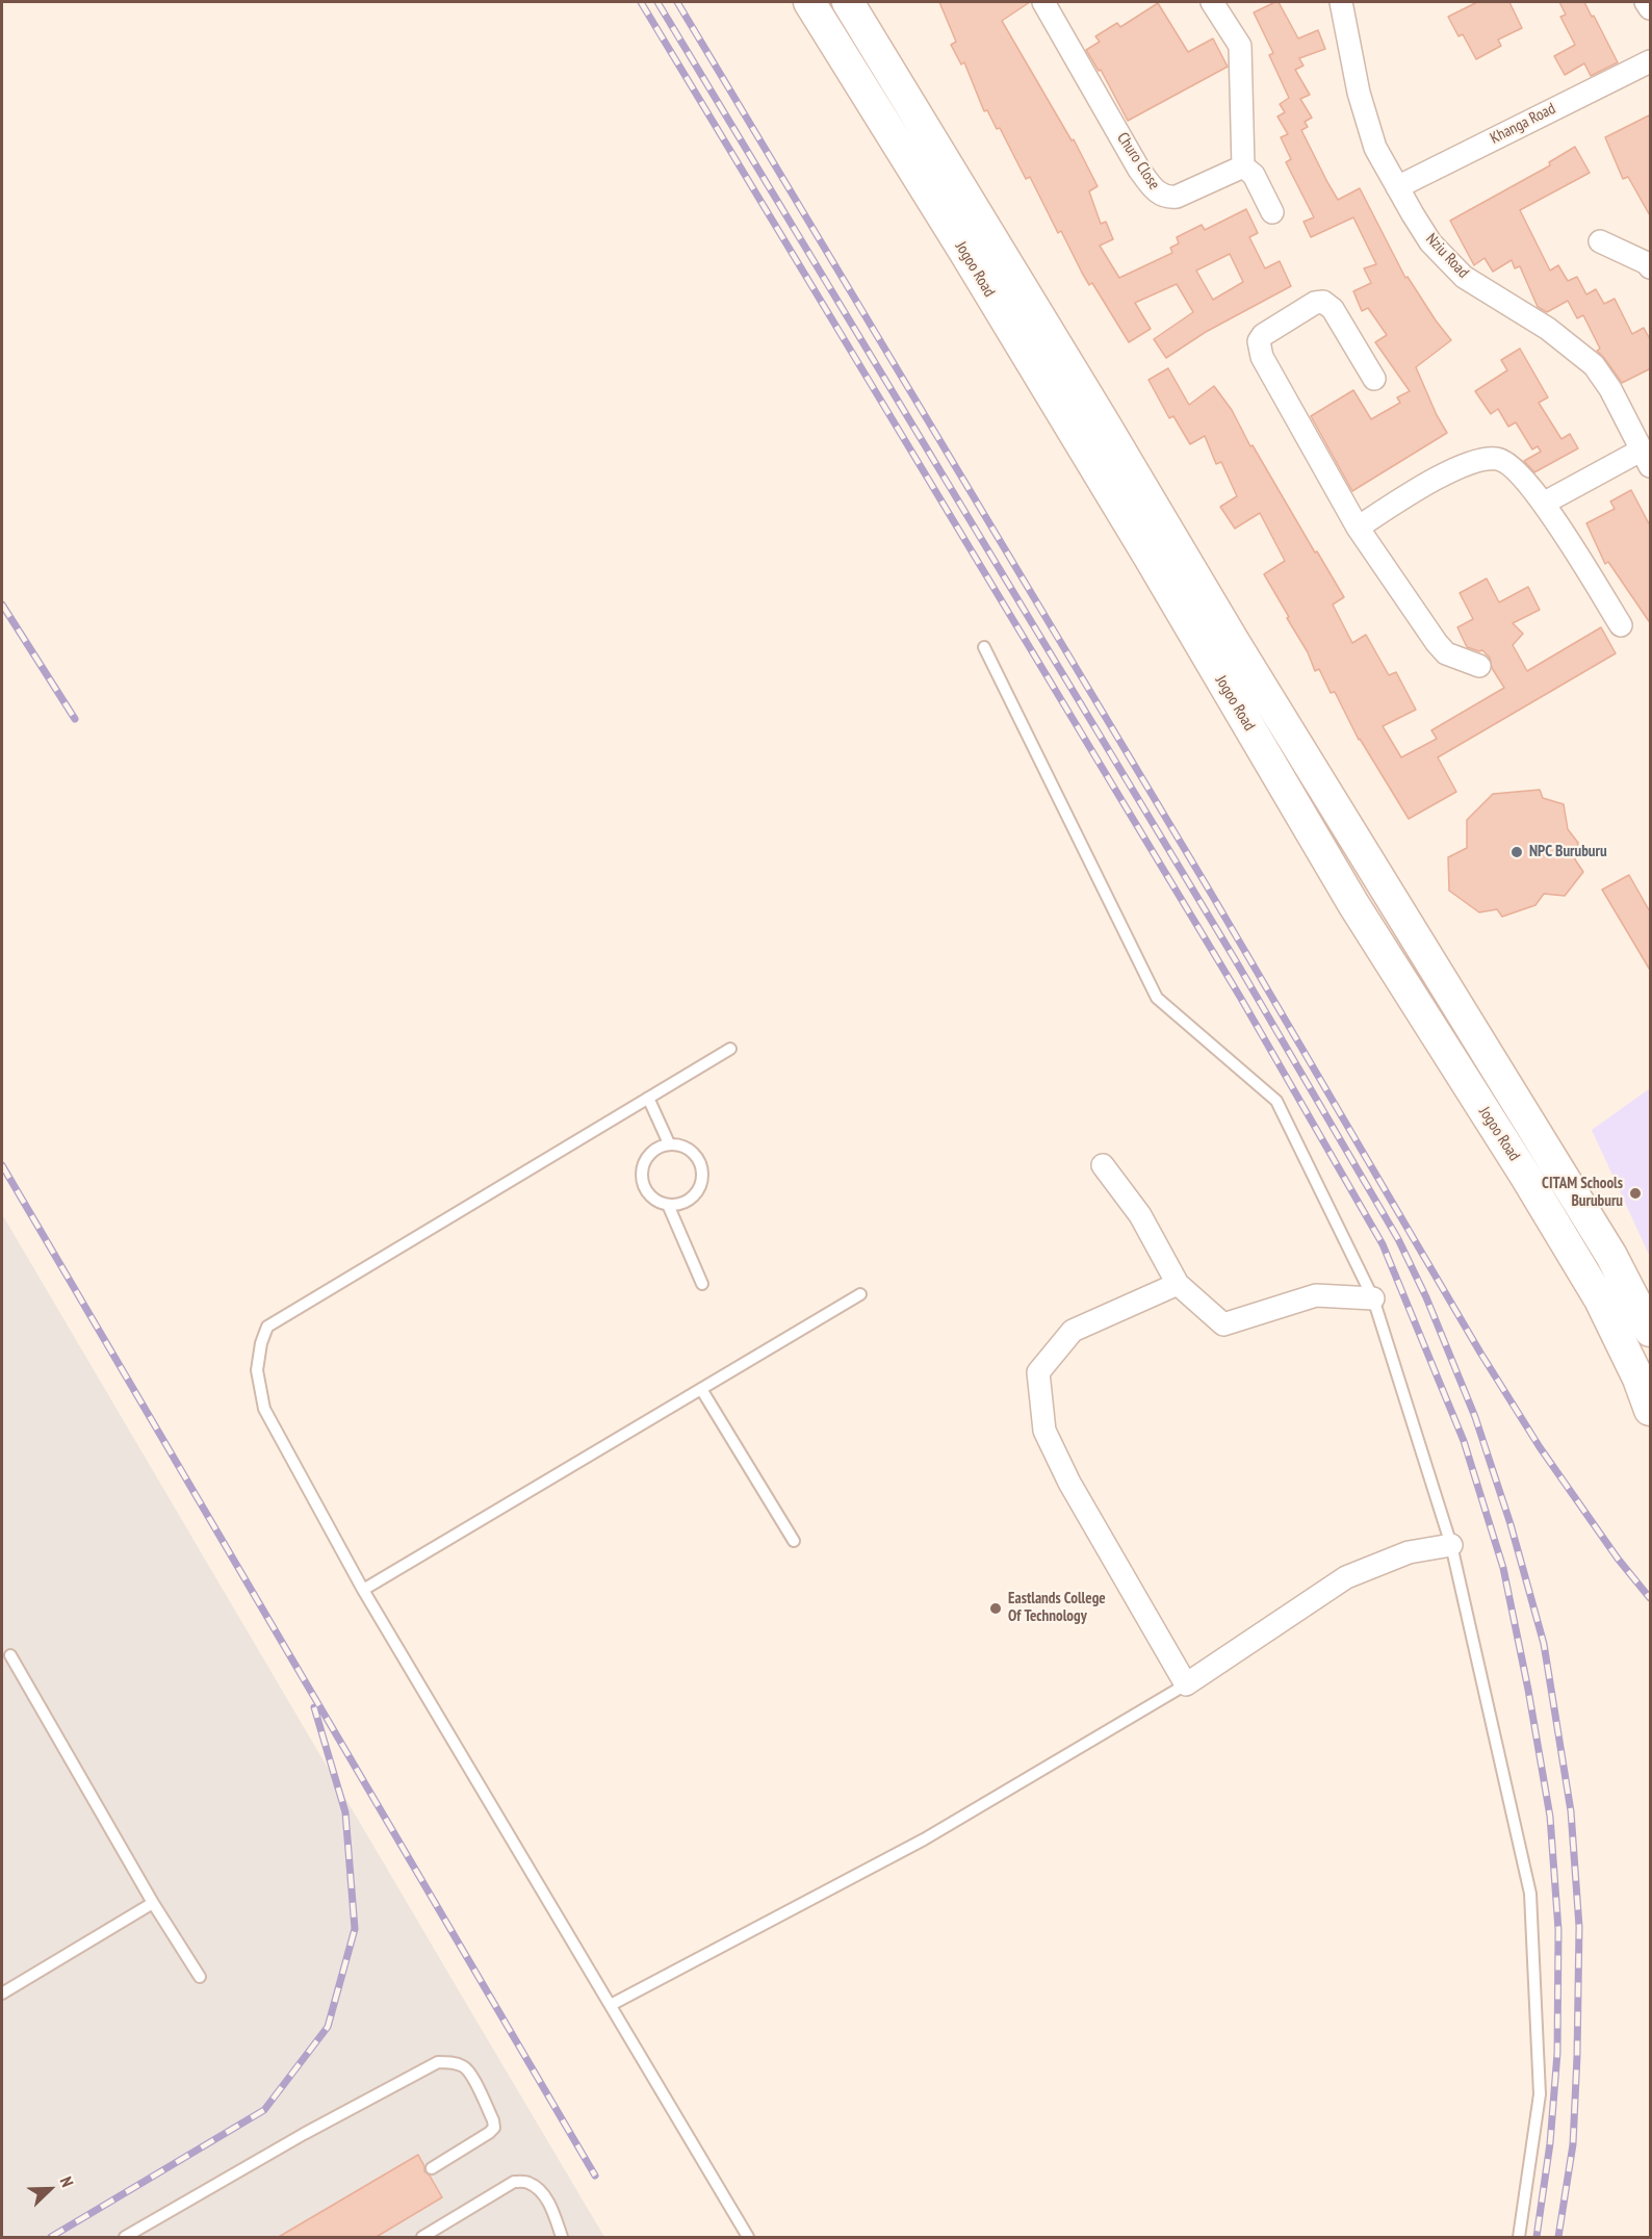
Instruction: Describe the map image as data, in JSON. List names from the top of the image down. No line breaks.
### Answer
{"streets":{"main road":["Jogoo Road"],"street":["Khanga Road","Churo Close","Nziu Road"]},"crossings":[["Khanga Road","Nziu Road"]],"places":["NPC Buruburu","CITAM Schools Buruburu","Eastlands College Of Technology"],"north":"top right"}
